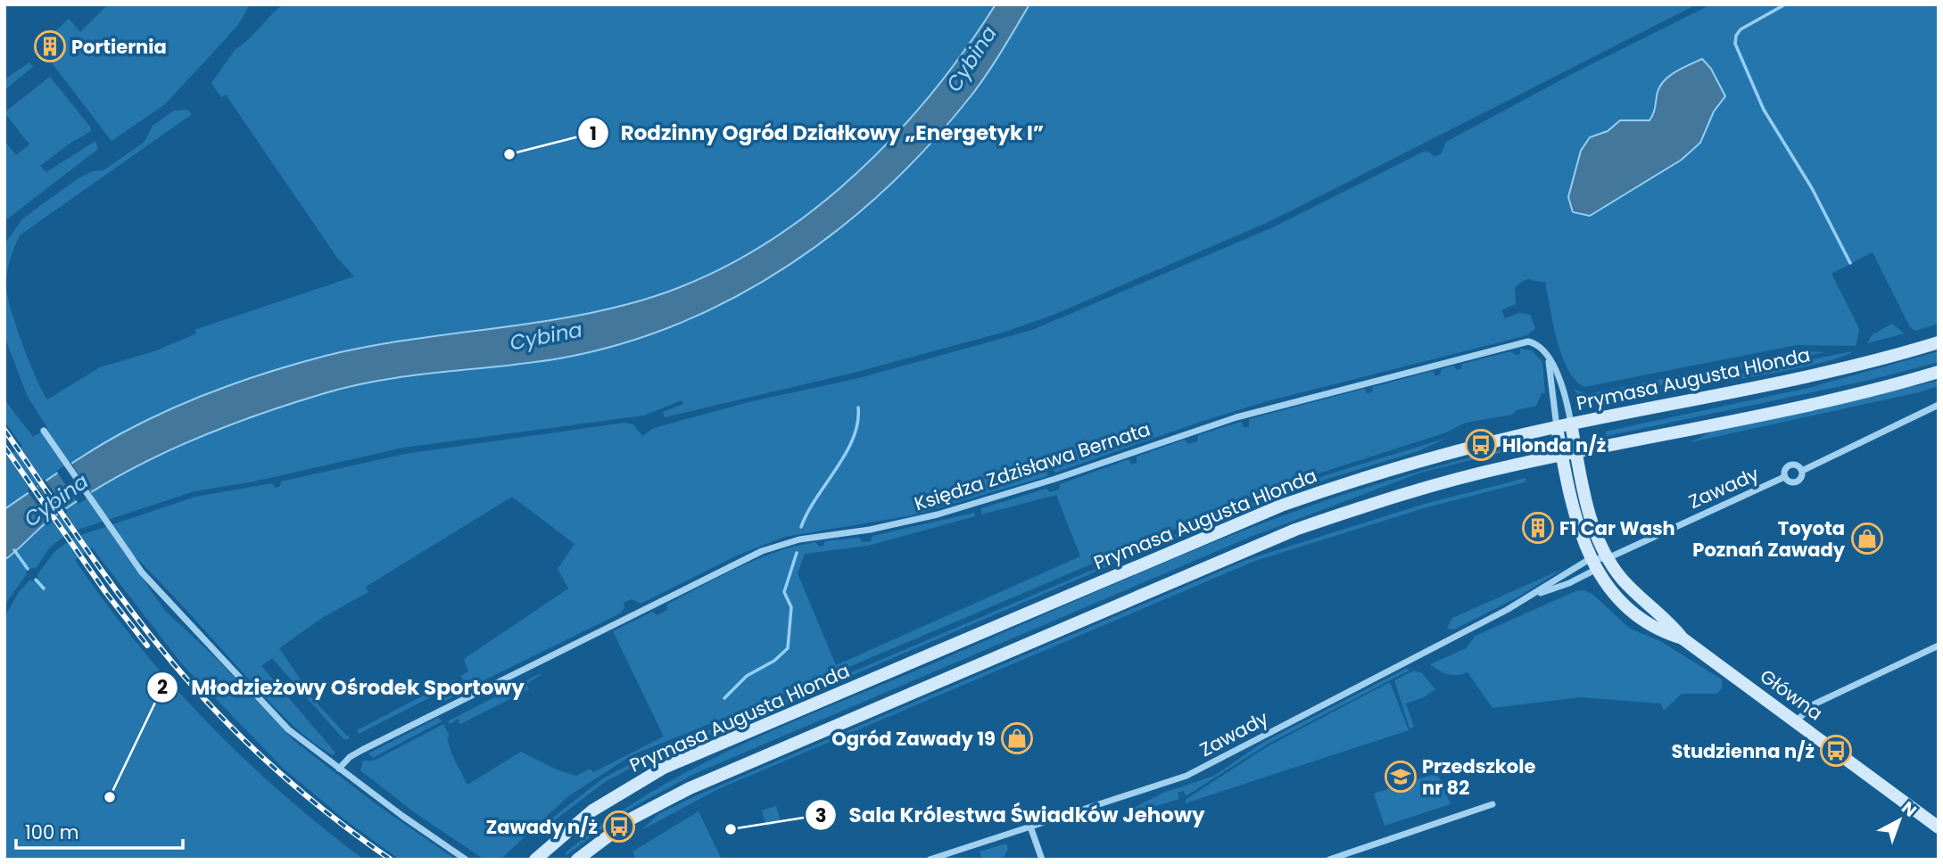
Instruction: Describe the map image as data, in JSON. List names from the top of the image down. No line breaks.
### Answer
{"streets":{"main road":["Prymasa Augusta Hlonda","Główna"],"street":["Księdza Zdzisława Bernata","Zawady"]},"crossings":[["Prymasa Augusta Hlonda","Główna"],["Zawady","Główna"]],"water":["Cybina"],"places":{"building":["Portiernia","F1 Car Wash"],"other":["Rodzinny Ogród Działkowy „Energetyk I”","Młodzieżowy Ośrodek Sportowy","Sala Królestwa Świadków Jehowy"],"bus stop":["Hlonda n/ż","Studzienna n/ż","Zawady n/ż"],"shop":["Toyota Poznań Zawady","Ogród Zawady 19"],"school or university":["Przedszkole nr 82"]},"scale_bar":"100 m","north":"top right"}
